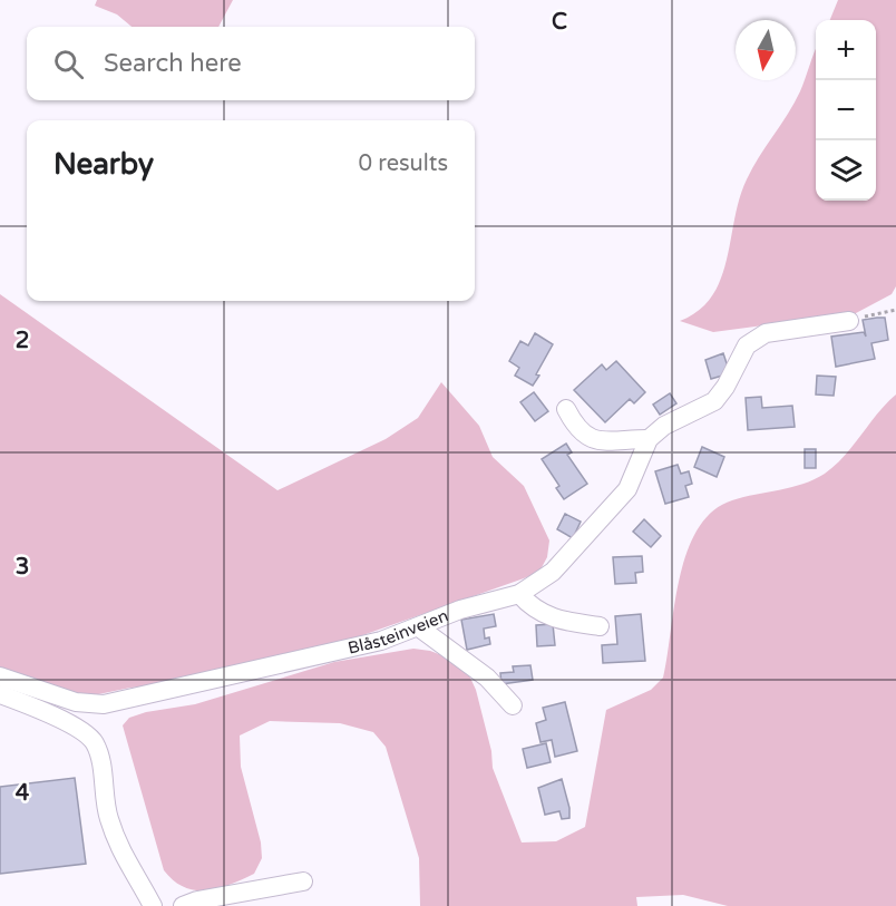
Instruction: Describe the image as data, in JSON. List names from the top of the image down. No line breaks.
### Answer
{"streets":{"street":["Blåsteinveien"]},"north":"bottom","page":{"map_buttons":["+","−"],"search":"Search here","heading":["Nearby","0 results"]},"grid":{"columns":["C"],"rows":["2","3","4"]}}
